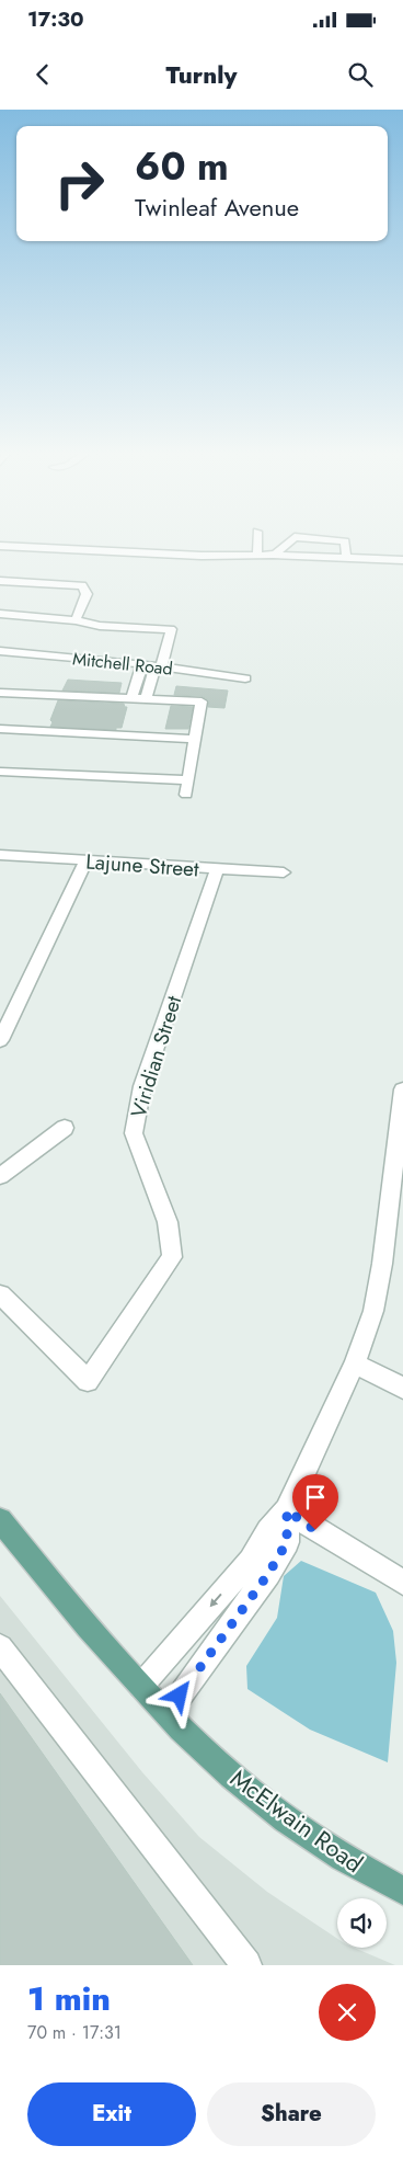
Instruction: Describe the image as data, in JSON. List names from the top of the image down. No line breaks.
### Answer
{"streets":{"main road":["McElwain Road"],"street":["Mitchell Road","Lajune Street","Viridian Street"]},"crossings":[["Lajune Street","Viridian Street"]],"page":{"status":"17:30","header":"Turnly","turn":["60 m","Twinleaf Avenue"],"heading":["1 min","70 m · 17:31"],"buttons":["Exit","Share"]}}
